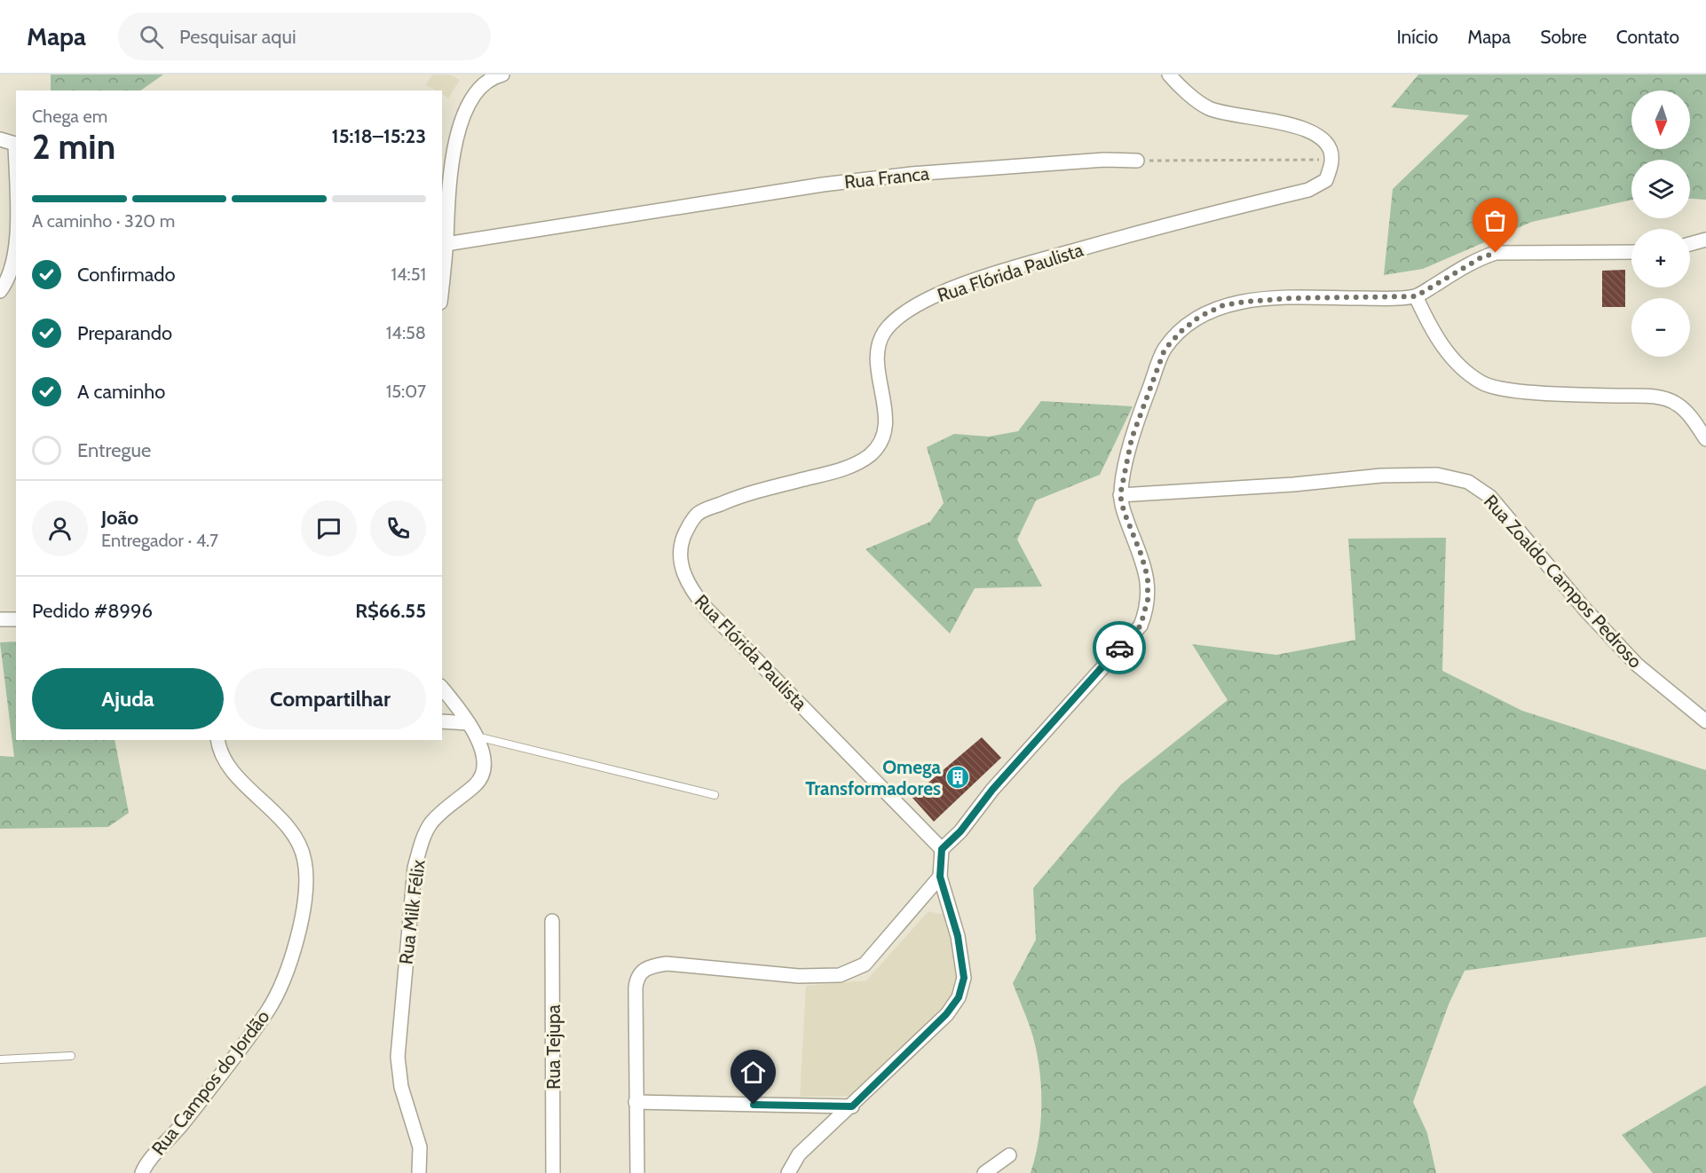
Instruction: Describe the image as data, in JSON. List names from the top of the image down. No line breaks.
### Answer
{"streets":{"street":["Rua Franca","Rua Flórida Paulista","Rua Zoaldo Campos Pedroso","Rua Milk Félix","Rua Tejupa","Rua Campos do Jordão"]},"places":{"building":["Omega Transformadores"]},"north":"bottom","page":{"header":"Mapa","search":"Pesquisar aqui","nav":["Início","Mapa","Sobre","Contato"],"map_buttons":["+","−"],"heading":["2 min","Chega em","15:18–15:23"],"panel":["João","Entregador · 4.7","Pedido #8996","R$66.55"],"bar":"A caminho · 320 m","list":[["Confirmado","14:51"],["Preparando","14:58"],["A caminho","15:07"],"Entregue"],"buttons":["Ajuda","Compartilhar"]}}
